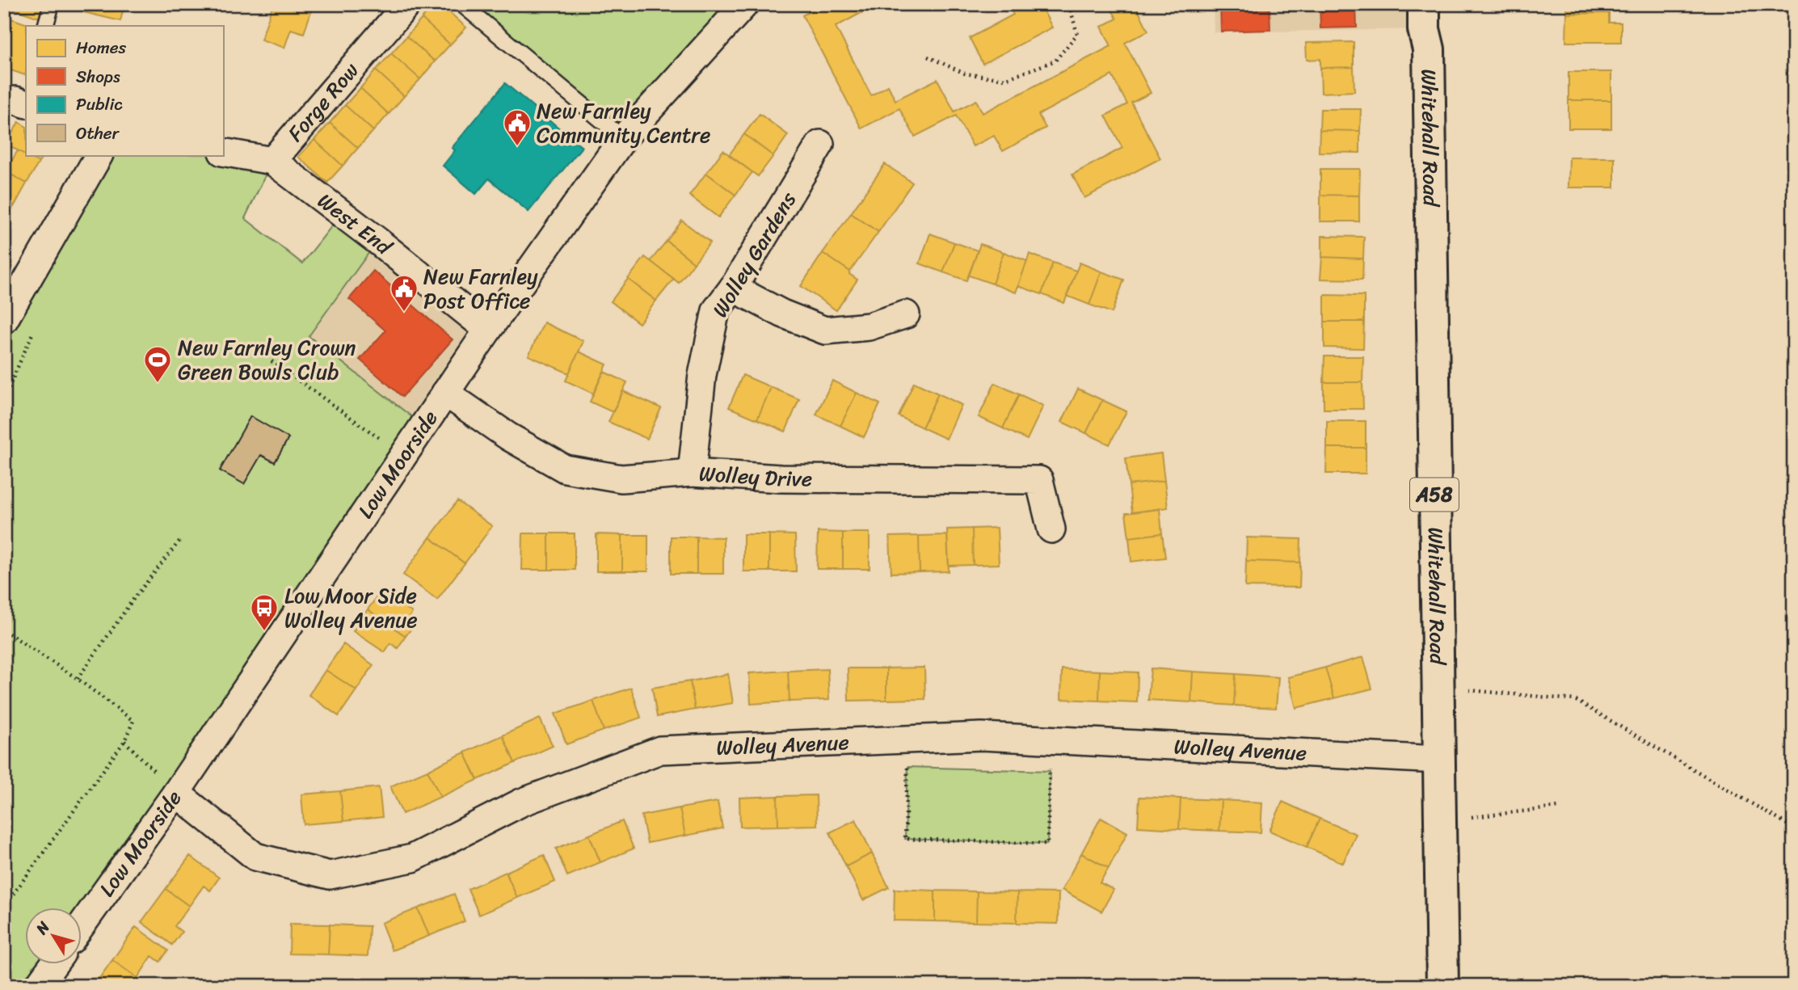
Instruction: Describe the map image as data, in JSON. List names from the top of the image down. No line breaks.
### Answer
{"streets":{"main road":["Whitehall Road","A58"],"street":["Forge Row","West End","Wolley Gardens","Low Moorside","Wolley Drive","Wolley Avenue"]},"crossings":[["Forge Row","West End"],["Whitehall Road","Wolley Avenue"],["West End","Low Moorside"],["Wolley Gardens","Wolley Drive"],["Low Moorside","Wolley Drive"],["Low Moorside","Wolley Avenue"]],"places":{"public building":["New Farnley Community Centre","New Farnley Post Office"],"sports":["New Farnley Crown Green Bowls Club"],"bus stop":["Low Moor Side Wolley Avenue"]},"legend":["Homes","Shops","Public","Other"],"north":"top left"}
